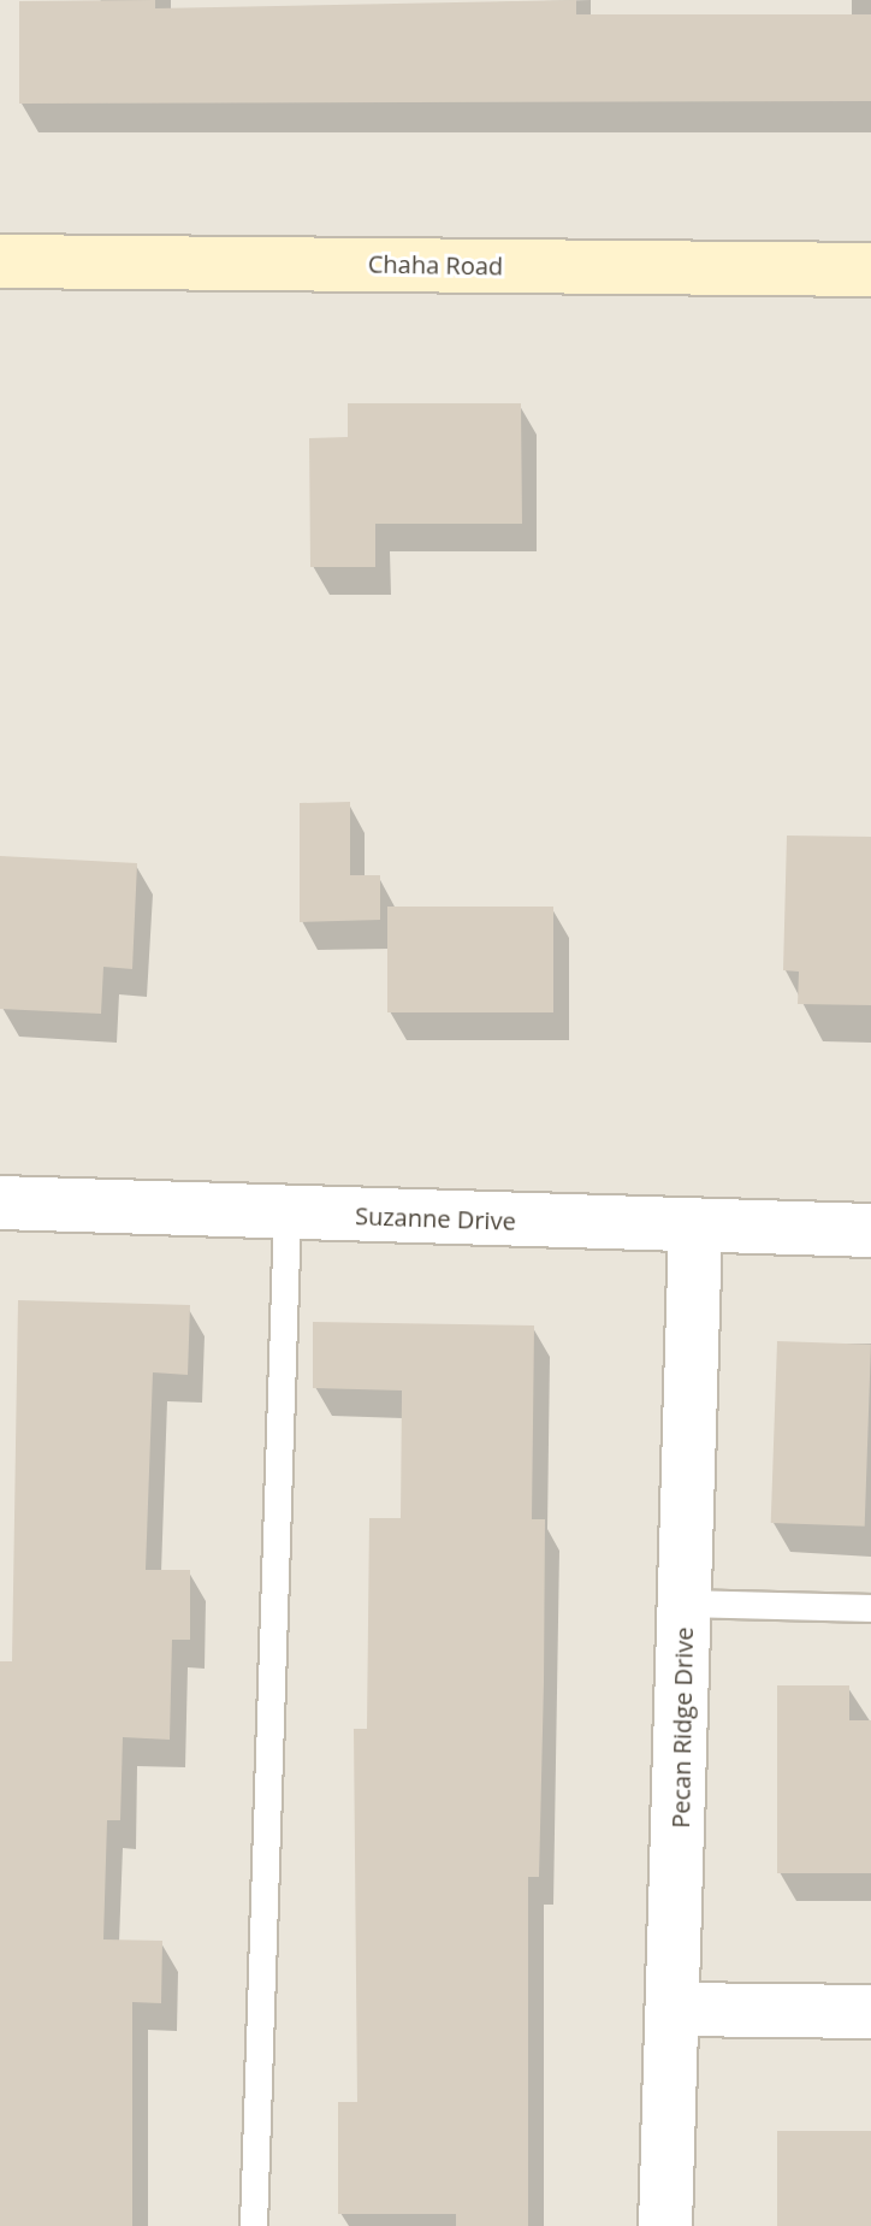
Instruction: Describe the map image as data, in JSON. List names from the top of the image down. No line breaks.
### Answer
{"streets":{"street":["Chaha Road","Suzanne Drive","Pecan Ridge Drive"]},"crossings":[["Suzanne Drive","Pecan Ridge Drive"]]}
